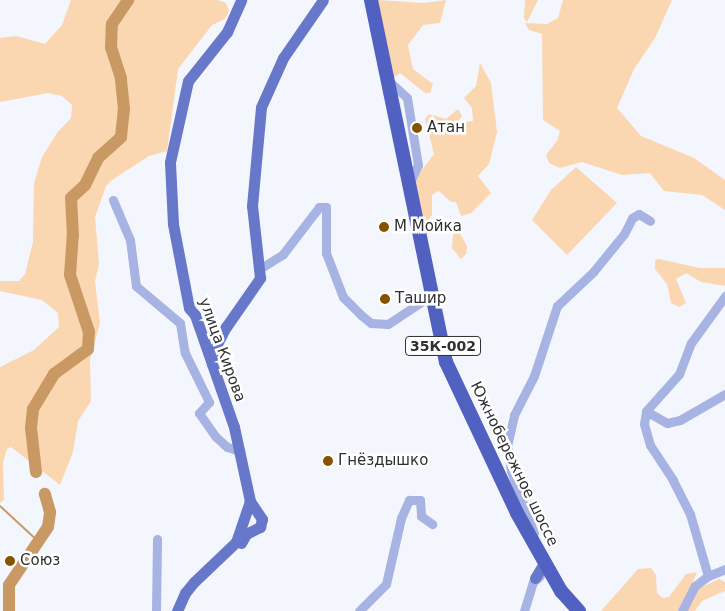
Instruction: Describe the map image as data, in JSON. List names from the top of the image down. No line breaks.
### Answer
{"streets":{"highway":["35К-002","Южнобережное шоссе"],"main road":["улица Кирова"]},"places":["Атан","М Мойка","Ташир","Гнёздышко","Союз"]}
